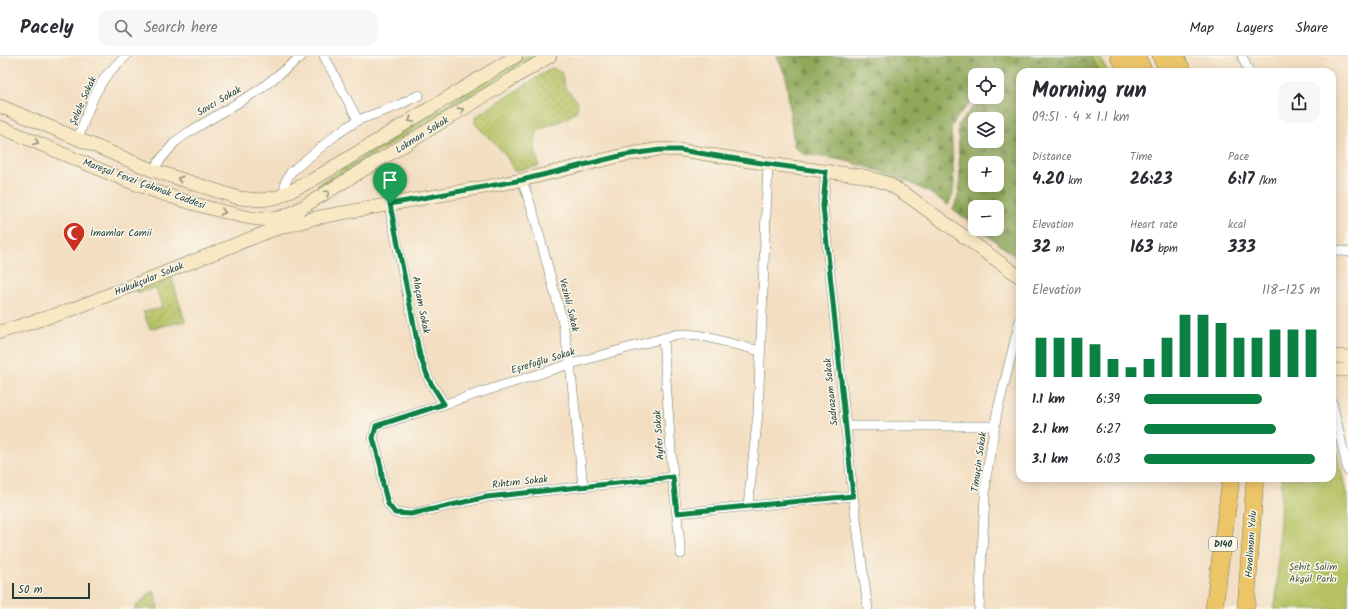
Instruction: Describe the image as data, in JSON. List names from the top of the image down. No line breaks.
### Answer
{"streets":{"highway":["D140","Havalimanı Yolu"],"main road":["Lokman Sokak","Mareşal Fevzi Çakmak Caddesi","Hukukçular Sokak"],"street":["Şelale Sokak","Savcı Sokak","Alaçam Sokak","Vezinli Sokak","Eşrefoğlu Sokak","Sadrazam Sokak","Ayfer Sokak","Timuçin Sokak","Rıhtım Sokak"]},"crossings":[["Şelale Sokak","Mareşal Fevzi Çakmak Caddesi"],["Savcı Sokak","Mareşal Fevzi Çakmak Caddesi"],["Lokman Sokak","Mareşal Fevzi Çakmak Caddesi"],["Lokman Sokak","Hukukçular Sokak"],["Mareşal Fevzi Çakmak Caddesi","Hukukçular Sokak"],["Mareşal Fevzi Çakmak Caddesi","Alaçam Sokak"],["Mareşal Fevzi Çakmak Caddesi","Vezinli Sokak"],["Mareşal Fevzi Çakmak Caddesi","Sadrazam Sokak"],["Alaçam Sokak","Eşrefoğlu Sokak"],["Vezinli Sokak","Eşrefoğlu Sokak"],["Vezinli Sokak","Rıhtım Sokak"],["Eşrefoğlu Sokak","Ayfer Sokak"],["Eşrefoğlu Sokak","Rıhtım Sokak"],["Ayfer Sokak","Rıhtım Sokak"]],"parks":["Şehit Salim Akgül Parkı"],"places":{"mosque":["İmamlar Camii"]},"scale_bar":"50 m","page":{"header":"Pacely","search":"Search here","nav":["Map","Layers","Share"],"map_buttons":["+","−"],"heading":["Morning run","09:51 · 4 × 1.1 km"],"stats":[["Distance","4.20 km"],["Time","26:23"],["Pace","6:17 /km"],["Elevation","32 m"],["Heart rate","163 bpm"],["kcal","333"]],"chart":["Elevation","118–125 m"],"list":[{"name":"1.1 km","note":"6:39"},{"name":"2.1 km","note":"6:27"},{"name":"3.1 km","note":"6:03"}],"scale":"50 m"}}
